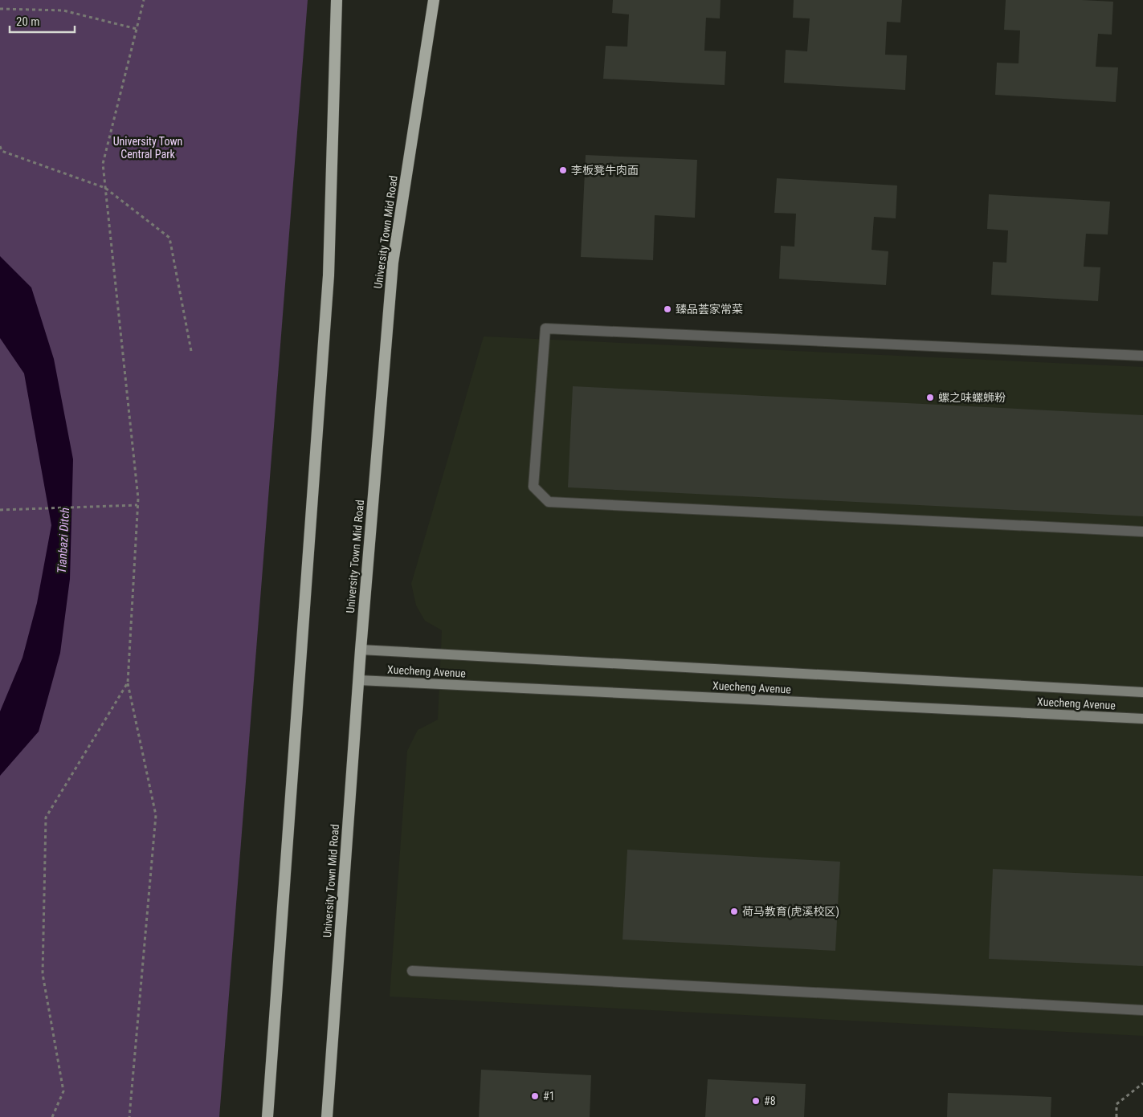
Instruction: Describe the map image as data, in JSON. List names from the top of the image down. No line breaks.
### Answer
{"streets":{"highway":["University Town Mid Road"],"main road":["Xuecheng Avenue"]},"crossings":[["University Town Mid Road","Xuecheng Avenue"]],"water":["Tianbazi Ditch"],"parks":["University Town Central Park"],"places":["李板凳牛肉面","臻品荟家常菜","螺之味螺蛳粉","荷马教育(虎溪校区)","#1","#8"],"scale_bar":"20 m"}
